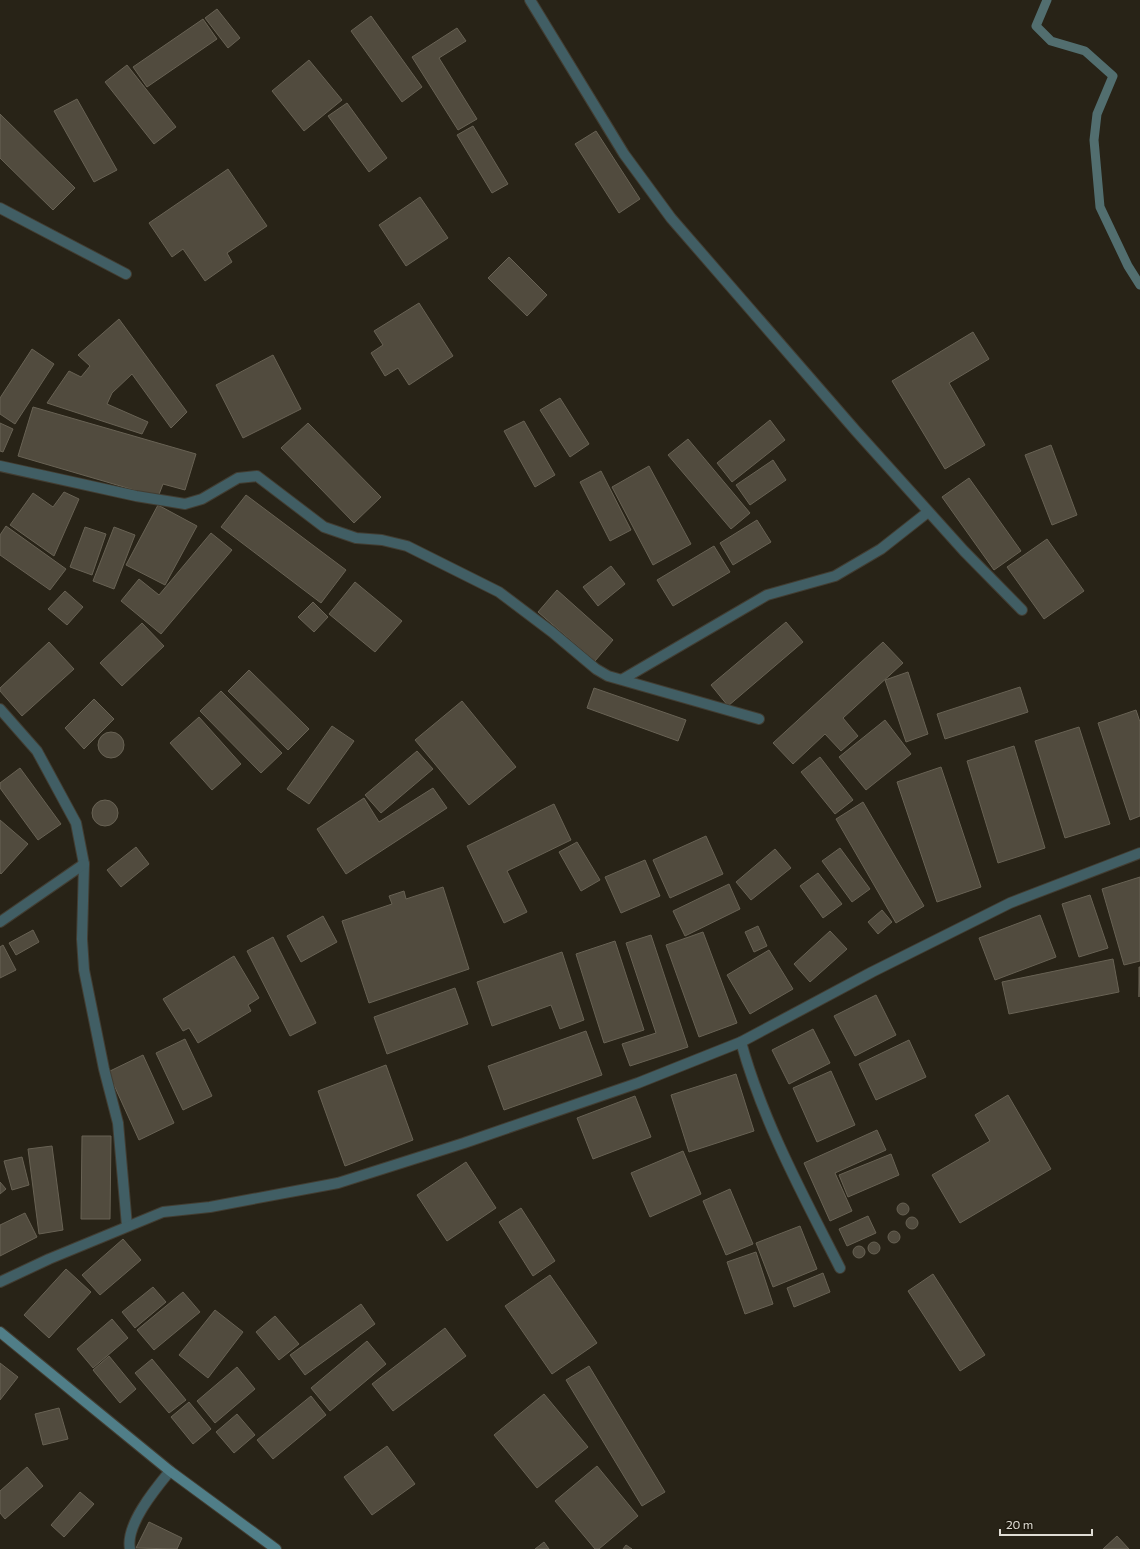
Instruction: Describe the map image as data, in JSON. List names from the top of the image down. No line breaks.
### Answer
{"scale_bar":"20 m"}
